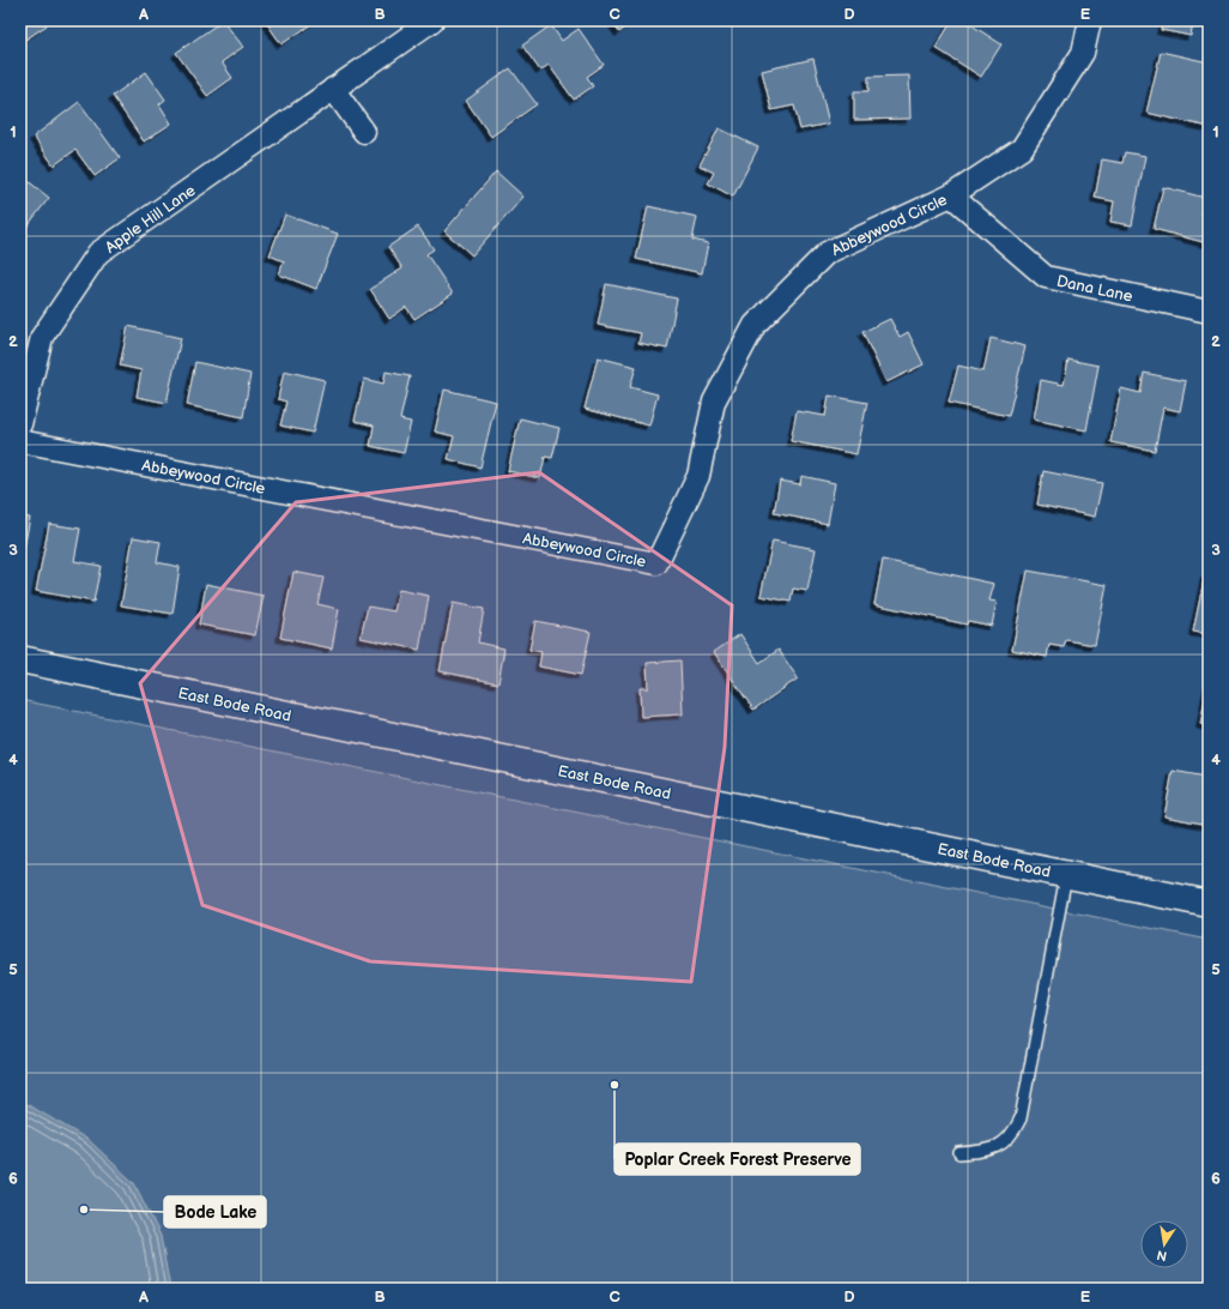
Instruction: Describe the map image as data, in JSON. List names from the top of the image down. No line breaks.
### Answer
{"streets":{"street":["Apple Hill Lane","Abbeywood Circle","Dana Lane","East Bode Road"]},"crossings":[["Abbeywood Circle","Dana Lane"]],"places":["Poplar Creek Forest Preserve","Bode Lake"],"north":"bottom","grid":{"columns":["A","B","C","D","E"],"rows":["1","2","3","4","5","6"]}}
